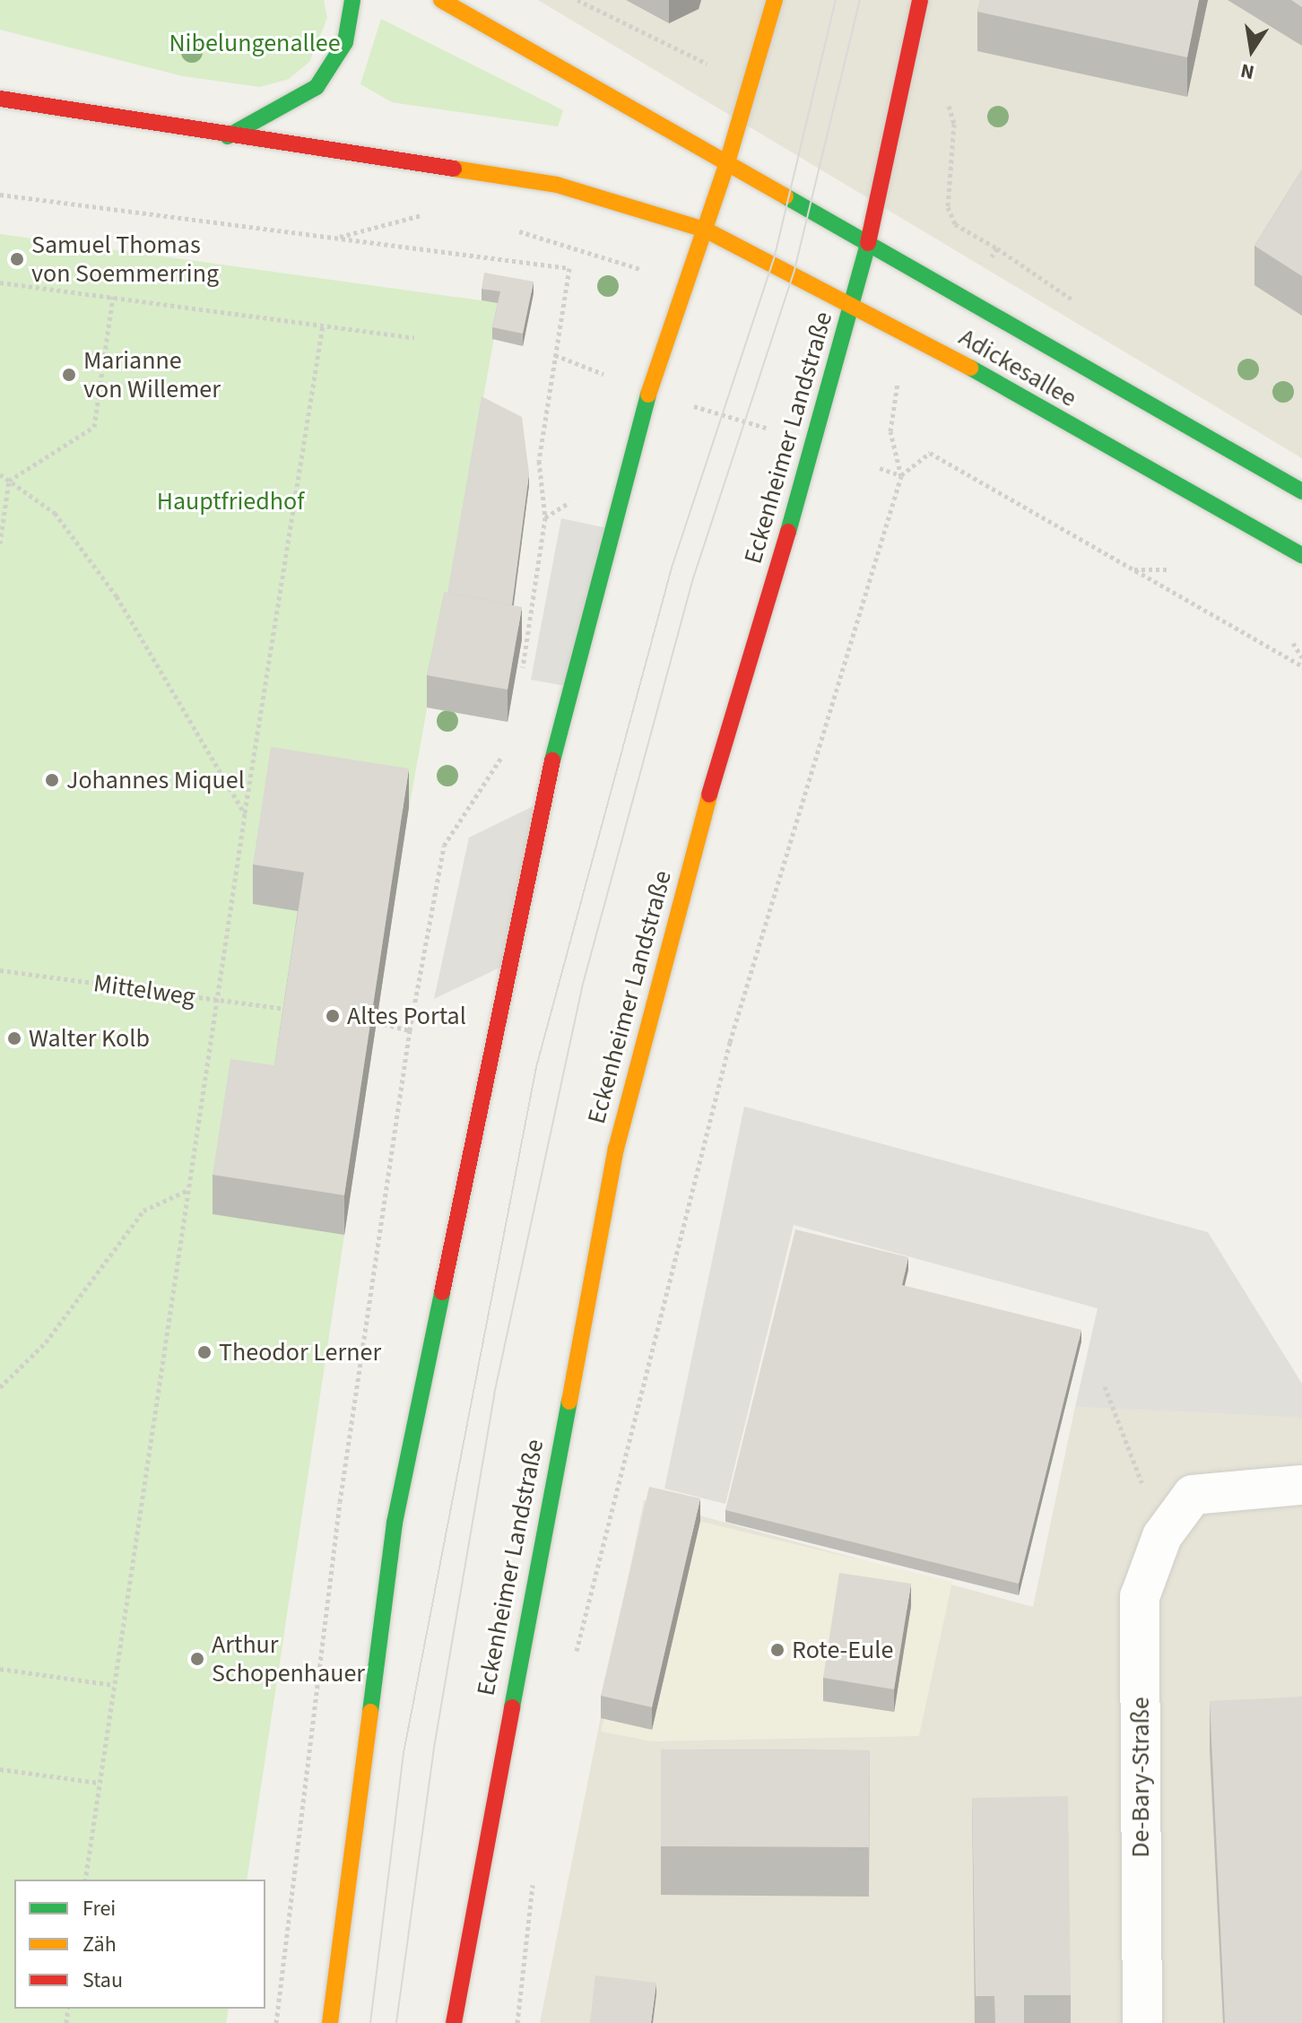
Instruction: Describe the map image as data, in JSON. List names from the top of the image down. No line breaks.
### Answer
{"streets":{"main road":["Adickesallee","Eckenheimer Landstraße"],"street":["De-Bary-Straße"],"path":["Mittelweg"]},"crossings":[["Adickesallee","Eckenheimer Landstraße"]],"parks":["Nibelungenallee","Hauptfriedhof"],"places":["Samuel Thomas von Soemmerring","Marianne von Willemer","Johannes Miquel","Altes Portal","Walter Kolb","Theodor Lerner","Rote-Eule","Arthur Schopenhauer"],"legend":["Frei","Zäh","Stau"],"north":"bottom"}
